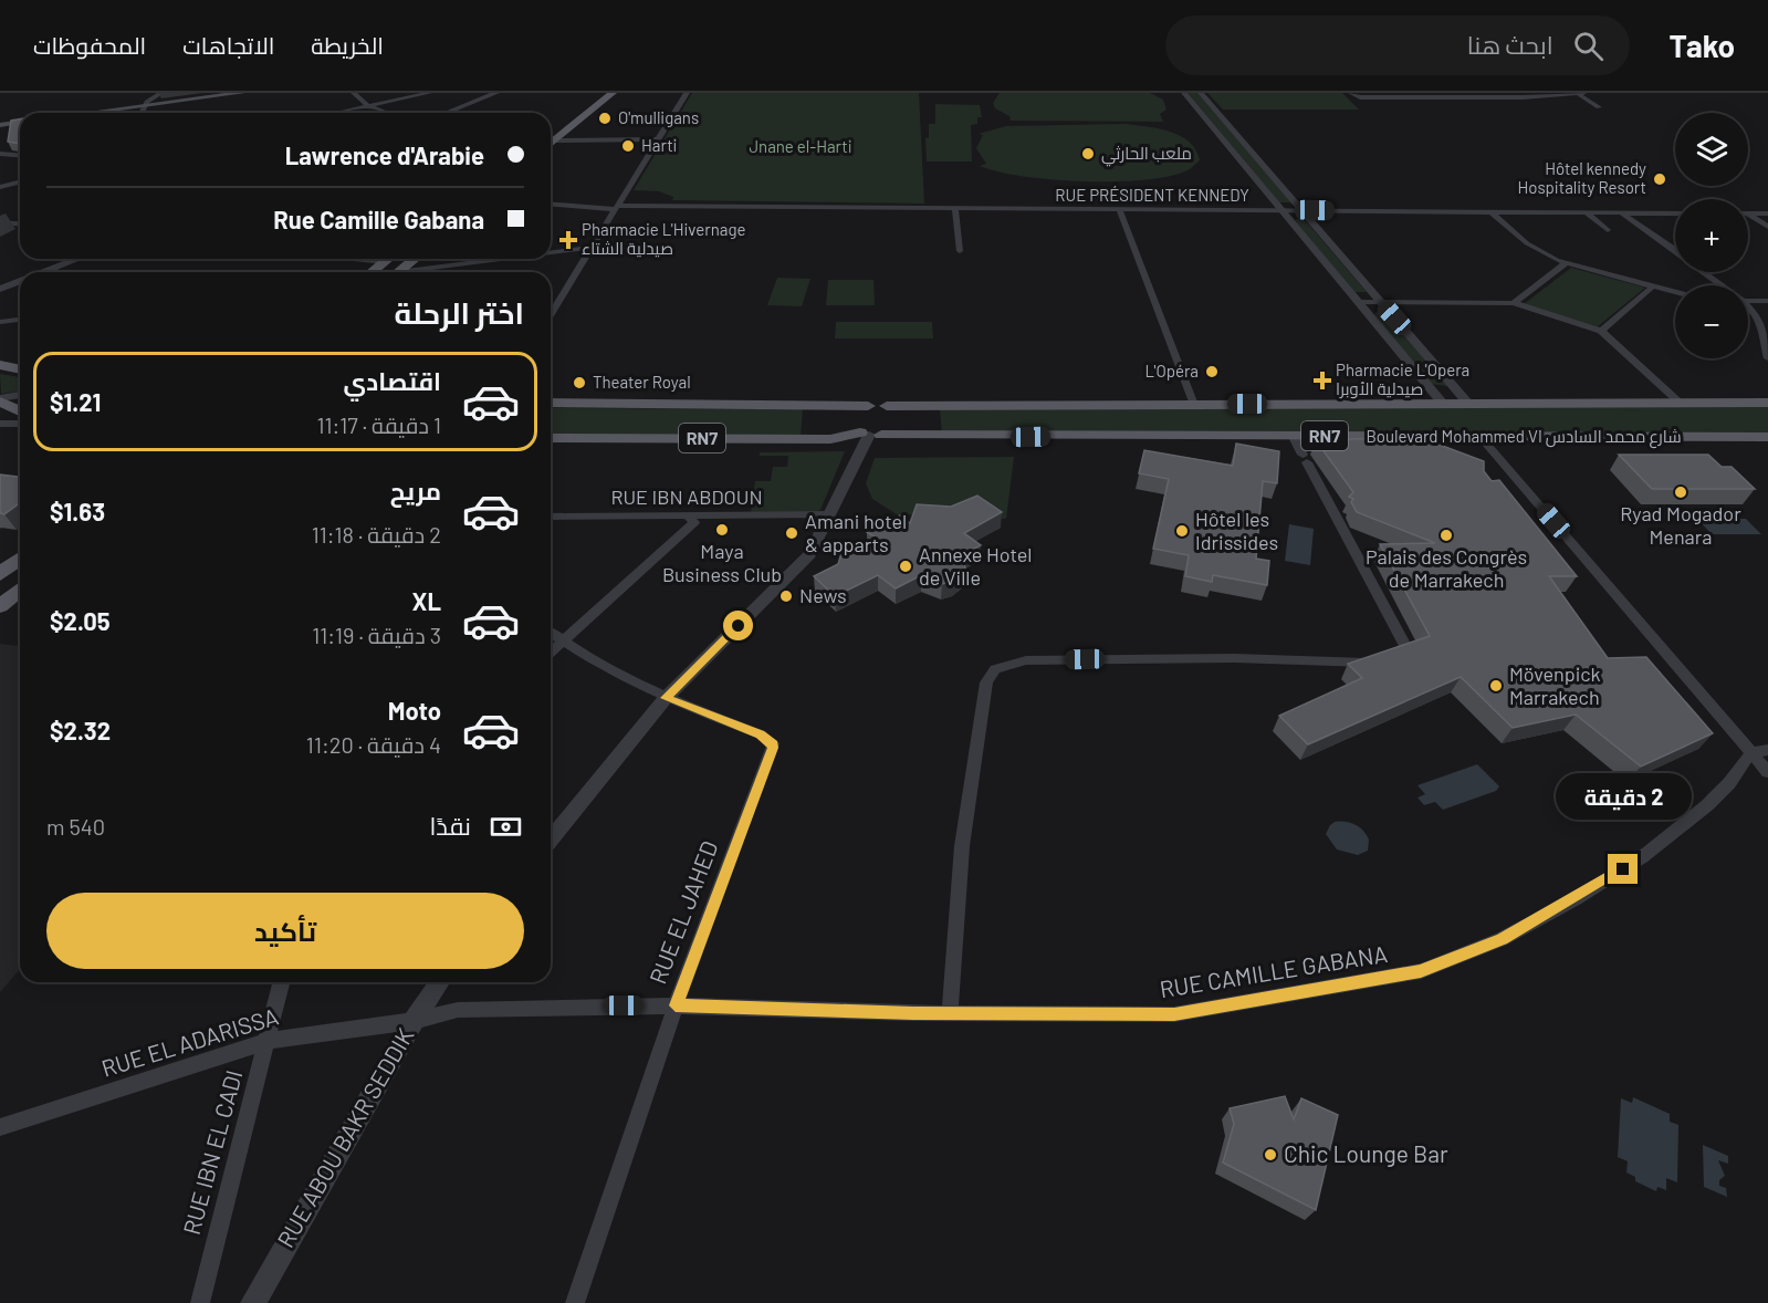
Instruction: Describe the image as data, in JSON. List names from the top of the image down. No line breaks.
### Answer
{"streets":{"main road":["RN7","Boulevard Mohammed VI شارع محمد السادس"],"street":["RUE PRÉSIDENT KENNEDY","RUE IBN ABDOUN","RUE EL JAHED","RUE CAMILLE GABANA","RUE EL ADARISSA","RUE ABOU BAKR SEDDIK","RUE IBN EL CADI"]},"crossings":[["RN7","Boulevard Mohammed VI شارع محمد السادس"],["RUE EL JAHED","RUE CAMILLE GABANA"],["RUE EL JAHED","RUE EL ADARISSA"],["RUE CAMILLE GABANA","RUE EL ADARISSA"],["RUE EL ADARISSA","RUE ABOU BAKR SEDDIK"],["RUE EL ADARISSA","RUE IBN EL CADI"]],"parks":["Jnane el-Harti"],"places":{"other":["O'mulligans","Harti","ملعب الحارثي","Hôtel kennedy Hospitality Resort","L'Opéra","Theater Royal","Ryad Mogador Menara","Maya Business Club","Hôtel les Idrissides","Amani hotel & apparts","Palais des Congrès de Marrakech","Annexe Hotel de Ville","News","Mövenpick Marrakech","Chic Lounge Bar"],"health":["Pharmacie L'Hivernage صيدلية الشتاء","Pharmacie L'Opera صيدلية الأوبرا"]},"page":{"header":"Tako","search":"ابحث هنا","nav":["الخريطة","الاتجاهات","المحفوظات"],"map_buttons":["+","−"],"banner":["Lawrence d'Arabie","Rue Camille Gabana"],"heading":"اختر الرحلة","list":[{"name":"اقتصادي","note":"1 دقيقة · 11:17","value":"$1.21"},{"name":"مريح","note":"2 دقيقة · 11:18","value":"$1.63"},{"name":"XL","note":"3 دقيقة · 11:19","value":"$2.05"},{"name":"Moto","note":"4 دقيقة · 11:20","value":"$2.32"}],"bubble":"2 دقيقة","pay":["نقدًا","540 m"],"buttons":"تأكيد"}}
